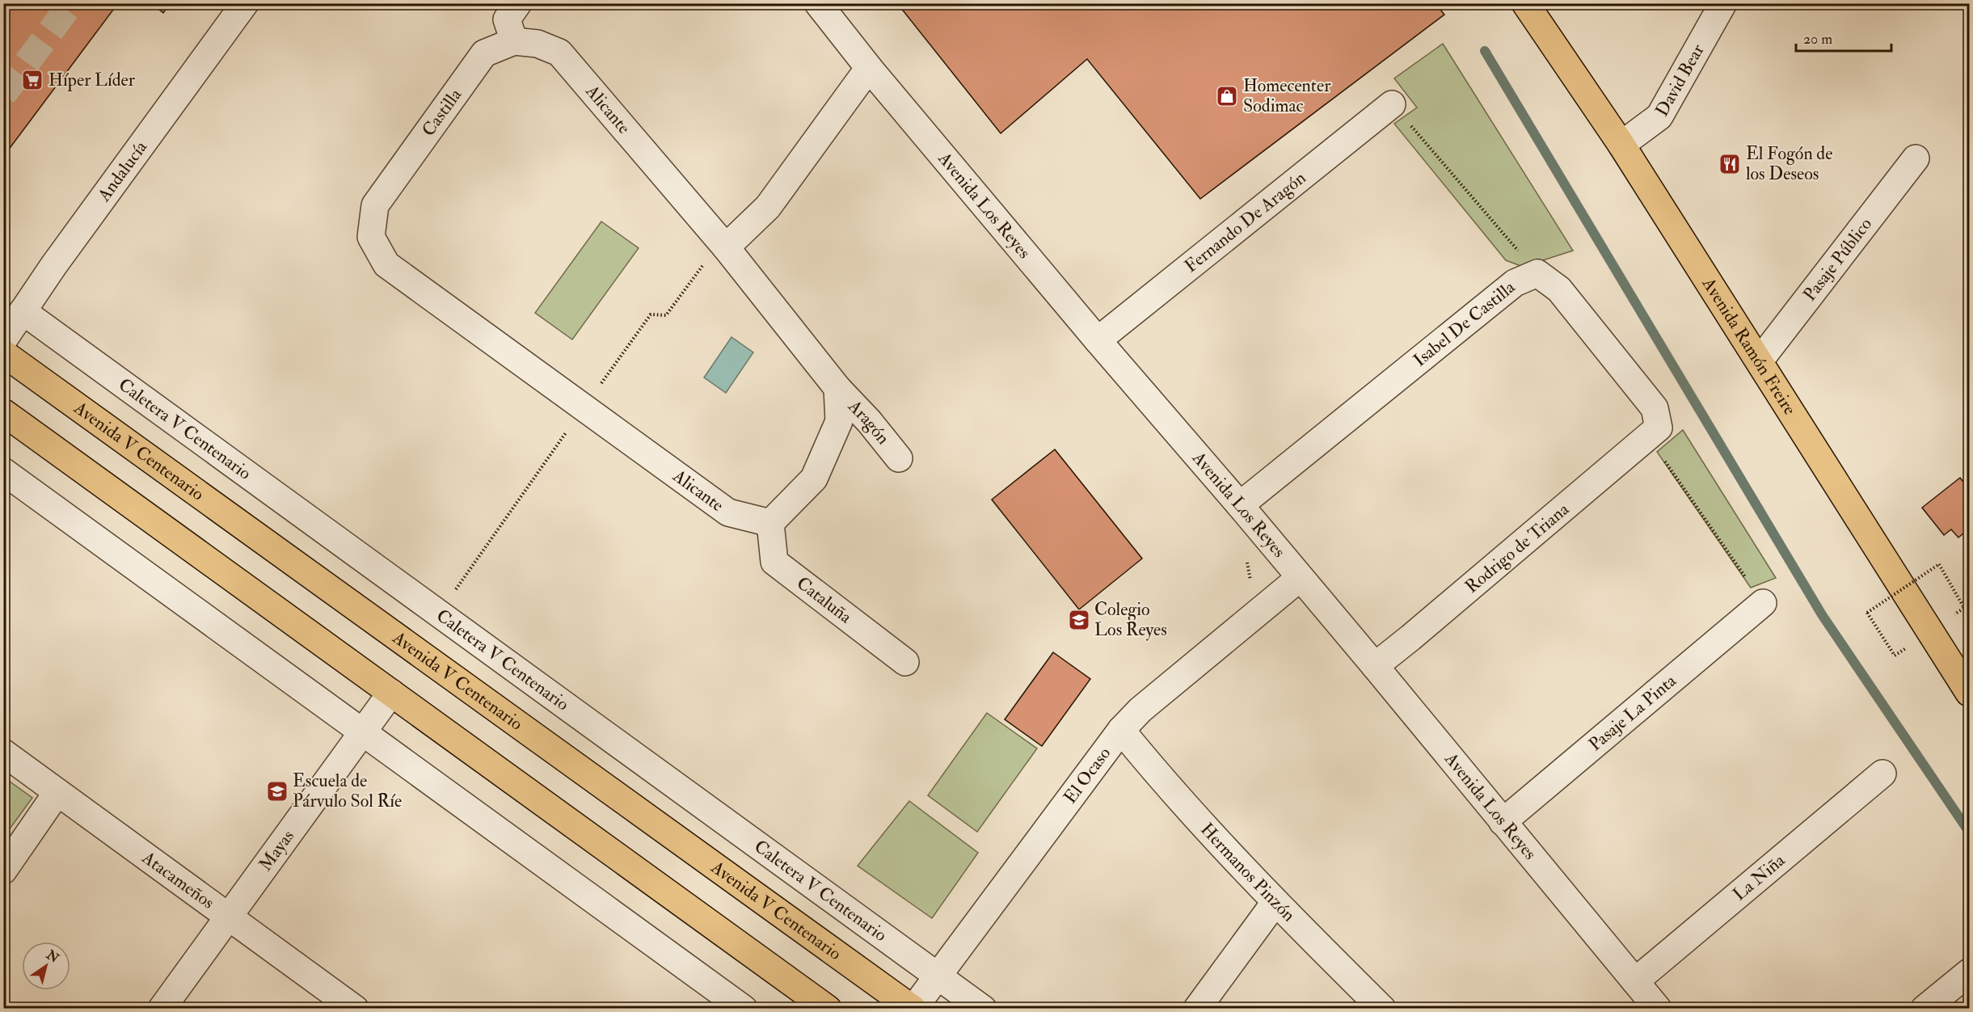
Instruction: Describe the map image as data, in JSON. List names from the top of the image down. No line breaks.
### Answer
{"streets":{"main road":["Avenida Ramón Freire","Avenida V Centenario"],"street":["David Bear","Alicante","Castilla","Andalucía","Avenida Los Reyes","Fernando De Aragón","Pasaje Público","Isabel De Castilla","Aragón","Caletera V Centenario","Rodrigo de Triana","Cataluña","Pasaje La Pinta","El Ocaso","Mayas","Hermanos Pinzón","La Niña","Atacameños"]},"crossings":[["David Bear","Avenida Ramón Freire"],["Alicante","Castilla"],["Alicante","Aragón"],["Alicante","Cataluña"],["Andalucía","Caletera V Centenario"],["Avenida Los Reyes","Fernando De Aragón"],["Avenida Los Reyes","Isabel De Castilla"],["Avenida Los Reyes","Rodrigo de Triana"],["Avenida Los Reyes","Pasaje La Pinta"],["Avenida Los Reyes","El Ocaso"],["Avenida Los Reyes","La Niña"],["Pasaje Público","Avenida Ramón Freire"],["Isabel De Castilla","Rodrigo de Triana"],["Caletera V Centenario","El Ocaso"],["Avenida V Centenario","El Ocaso"],["El Ocaso","Hermanos Pinzón"],["Mayas","Atacameños"]],"places":{"supermarket":["Híper Líder"],"shop":["Homecenter Sodimac"],"restaurant":["El Fogón de los Deseos"],"school or university":["Colegio Los Reyes","Escuela de Párvulo Sol Ríe"]},"scale_bar":"20 m","north":"top right"}
